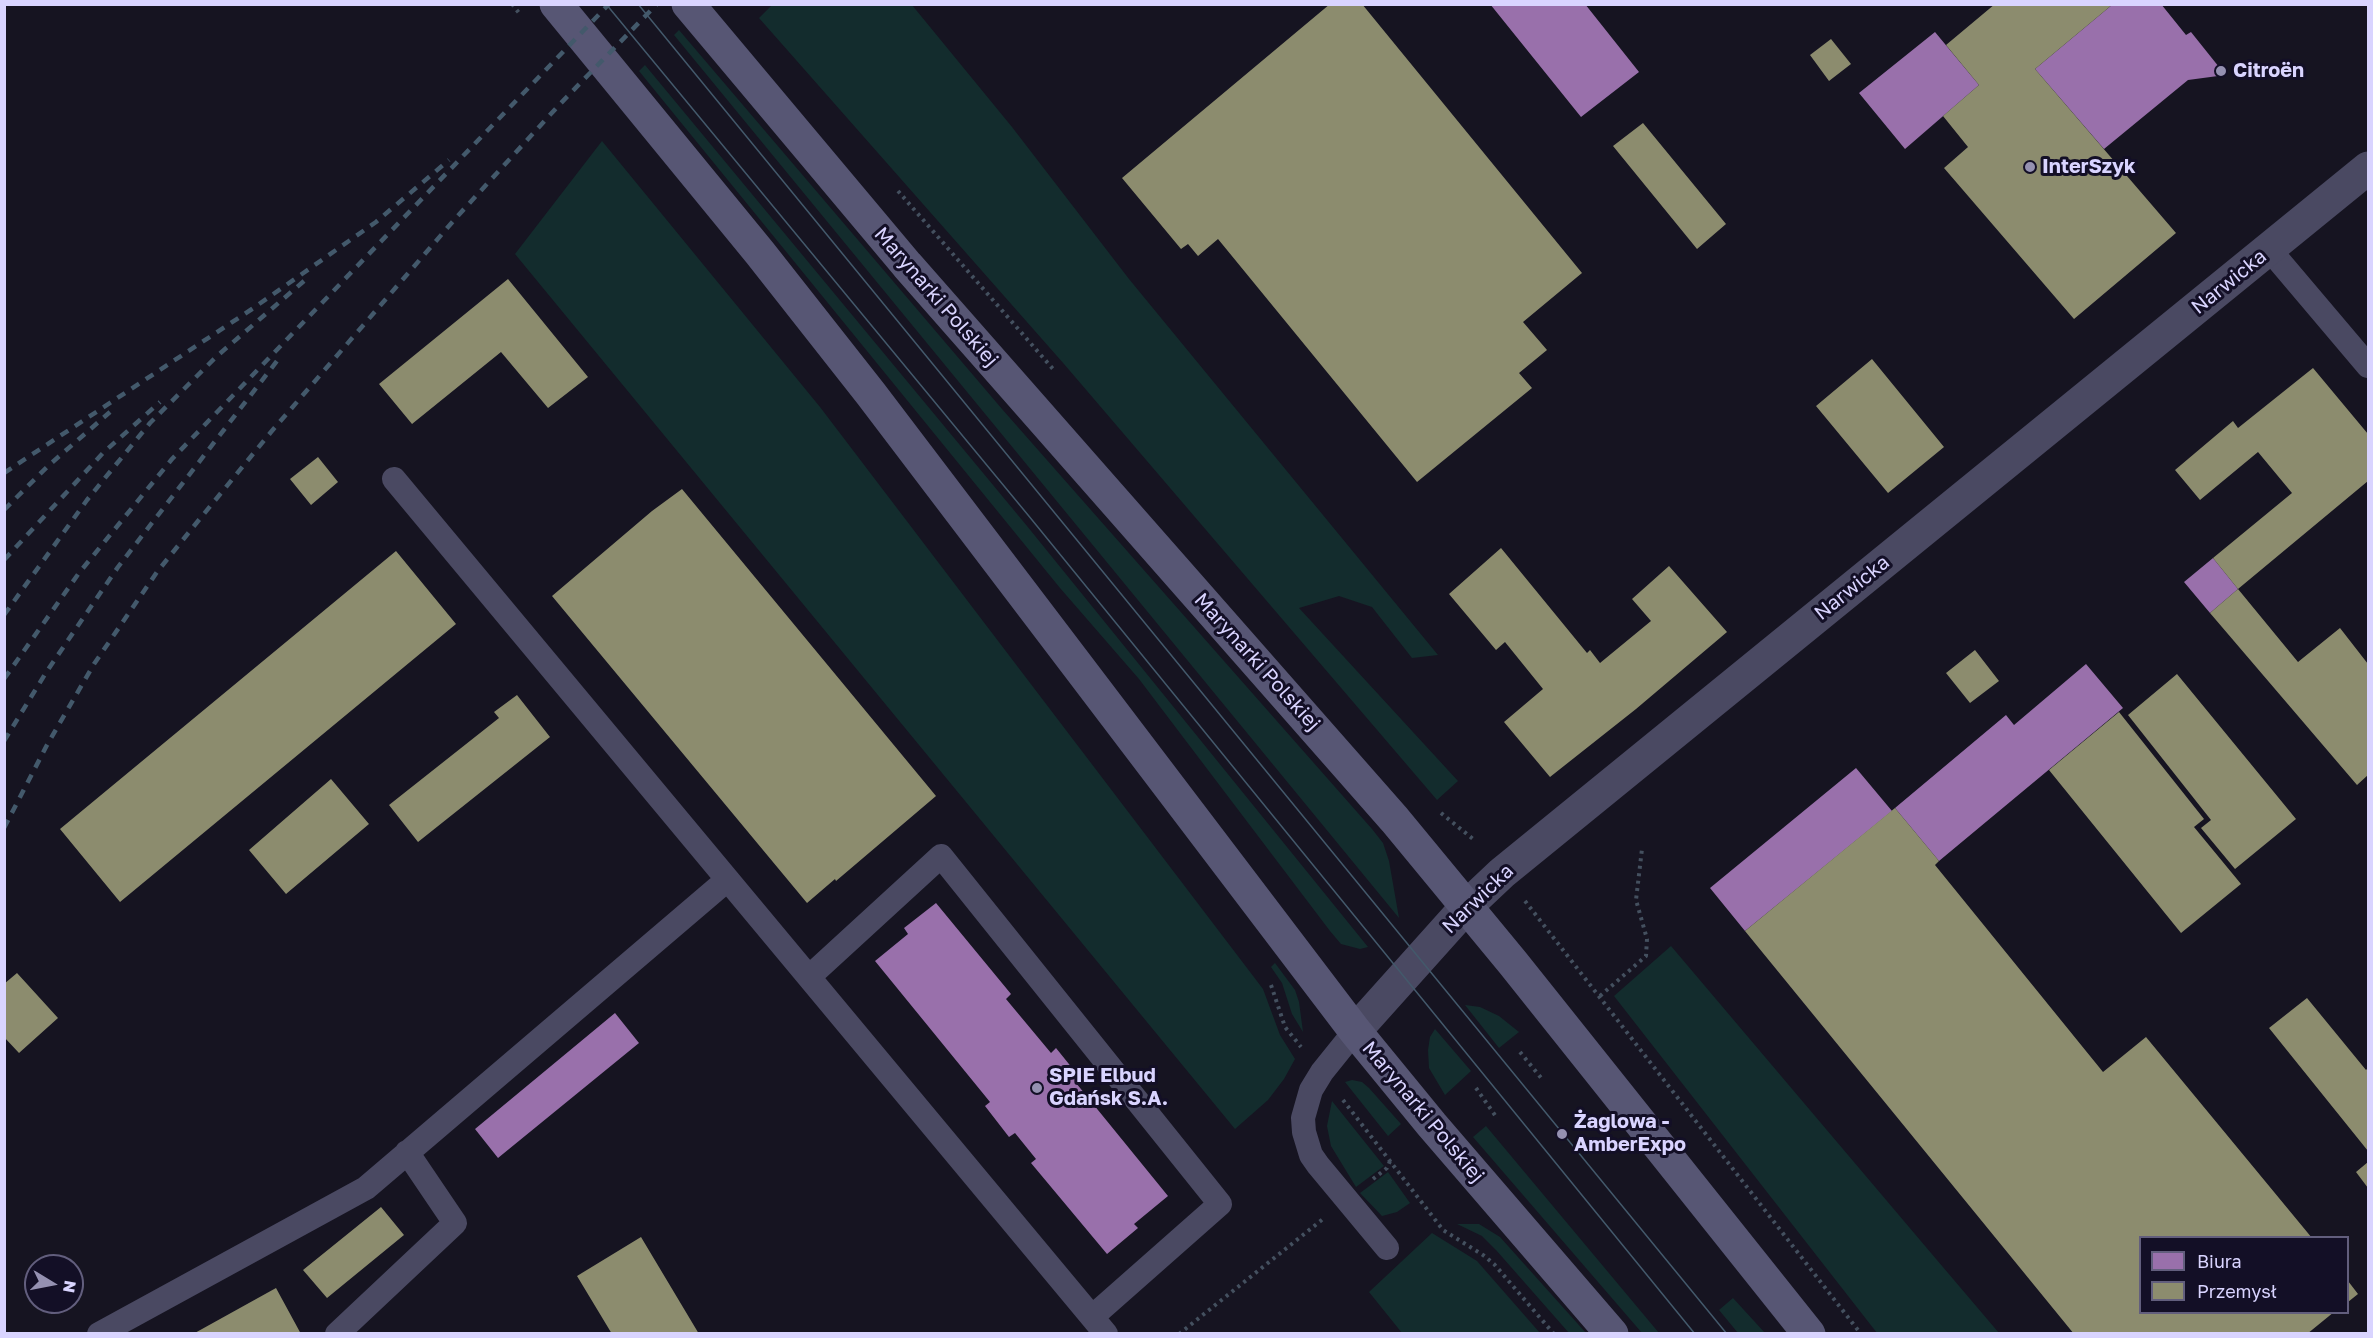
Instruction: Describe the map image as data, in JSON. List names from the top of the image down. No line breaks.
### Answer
{"streets":{"main road":["Marynarki Polskiej"],"street":["Narwicka"]},"crossings":[["Narwicka","Marynarki Polskiej"]],"places":["Citroën","InterSzyk","SPIE Elbud Gdańsk S.A.","Żaglowa - AmberExpo"],"legend":["Biura","Przemysł"],"north":"right"}
